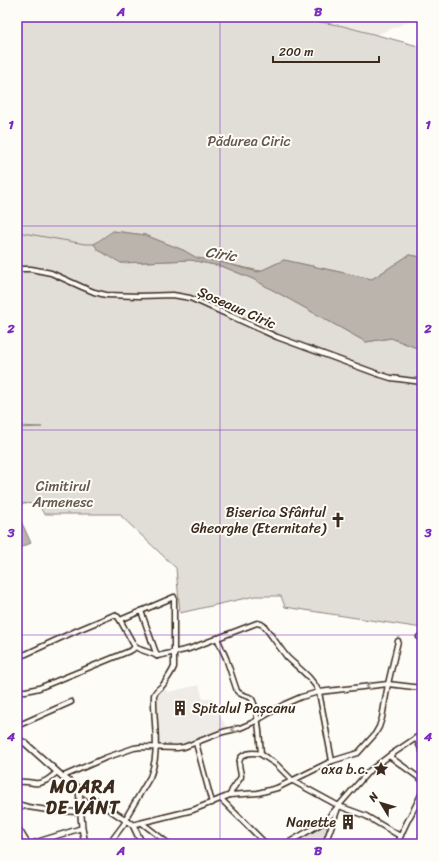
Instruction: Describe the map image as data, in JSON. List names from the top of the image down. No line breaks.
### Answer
{"streets":{"street":["Șoseaua Ciric"]},"districts":["MOARA DE VÂNT"],"water":["Ciric"],"parks":["Pădurea Ciric","Cimitirul Armenesc"],"places":{"church":["Biserica Sfântul Gheorghe (Eternitate)"],"building":["Spitalul Pașcanu","Nanette"],"place":["axa b.c."]},"scale_bar":"200 m","north":"top left","grid":{"columns":["A","B"],"rows":["1","2","3","4"]}}
